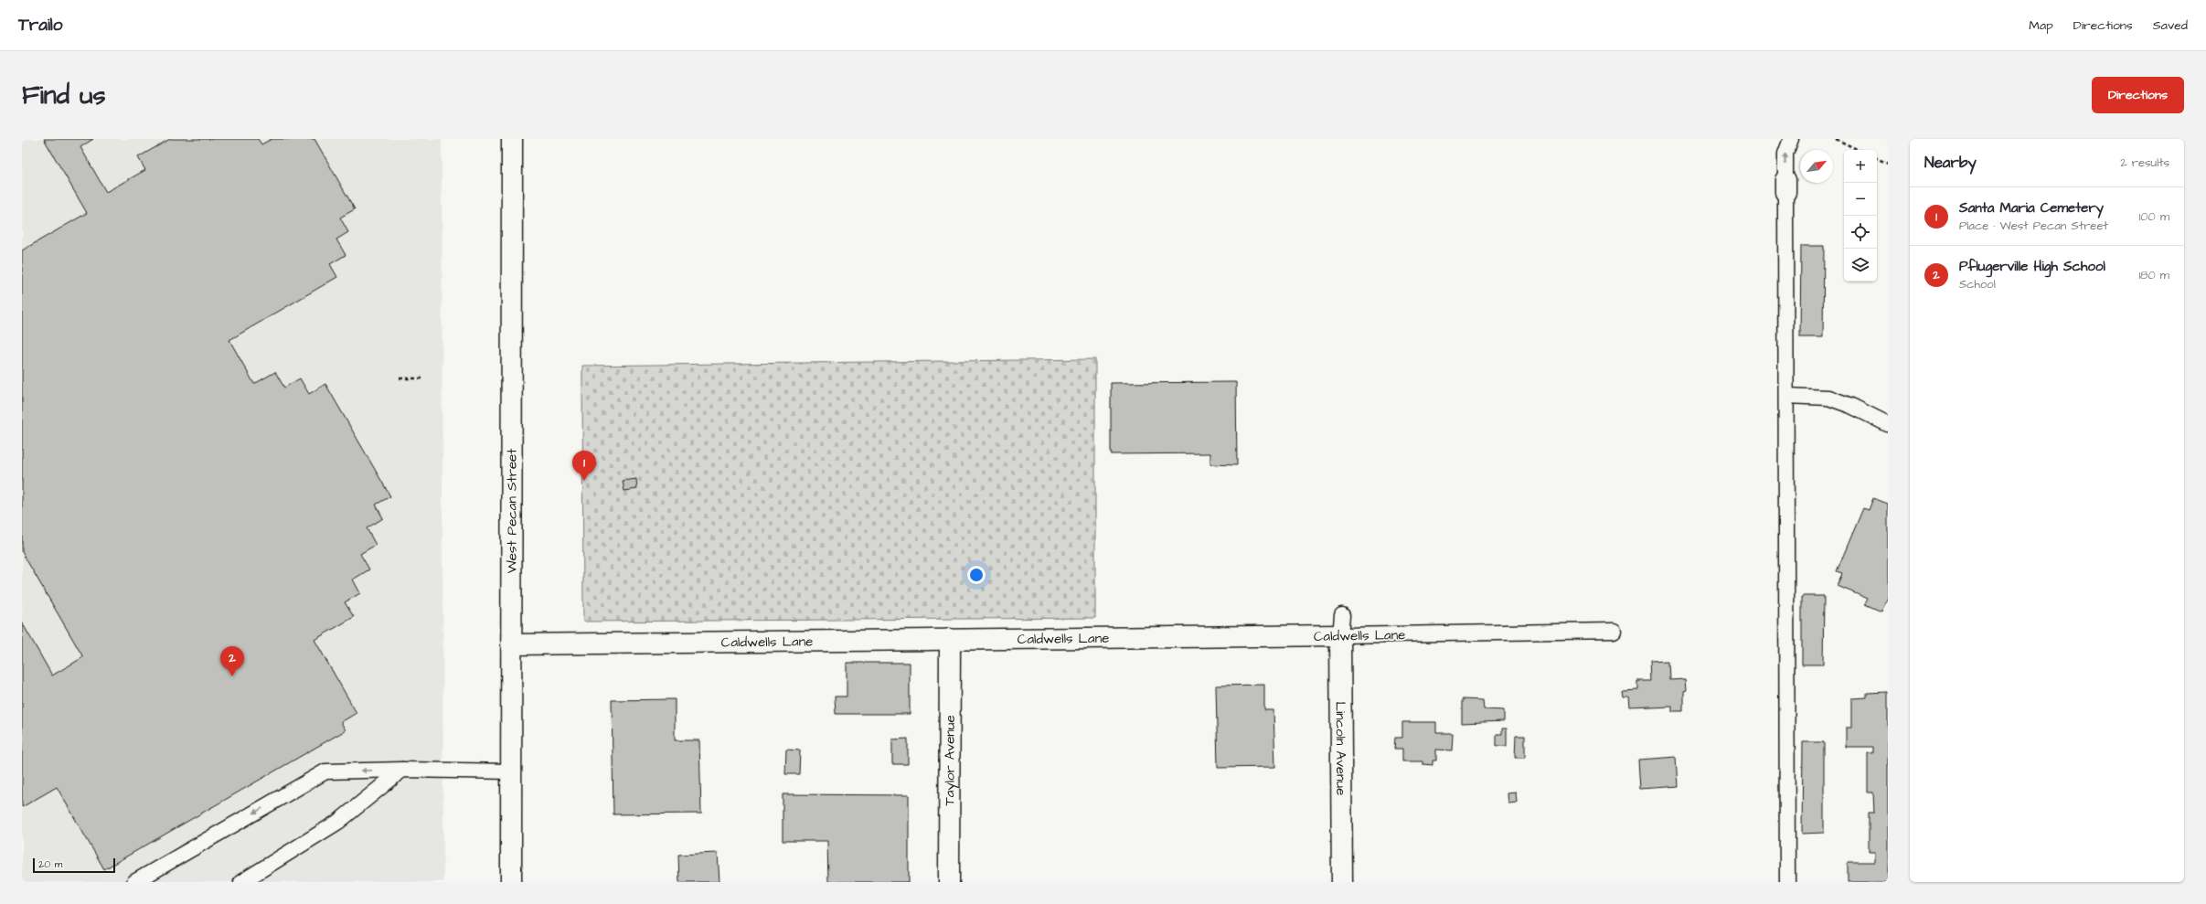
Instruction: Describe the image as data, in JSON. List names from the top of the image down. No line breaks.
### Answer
{"streets":{"street":["West Pecan Street","Caldwells Lane","Lincoln Avenue","Taylor Avenue"]},"crossings":[["West Pecan Street","Caldwells Lane"],["Caldwells Lane","Lincoln Avenue"],["Caldwells Lane","Taylor Avenue"]],"scale_bar":"20 m","north":"top right","page":{"header":"Trailo","nav":["Map","Directions","Saved"],"buttons":"Directions","title":"Find us","heading":["Nearby","2 results"],"map_buttons":["+","−"],"list":[{"mark":"1","name":"Santa Maria Cemetery","note":"Place · West Pecan Street","value":"100 m"},{"mark":"2","name":"Pflugerville High School","note":"School","value":"180 m"}],"pins":["1","2"],"scale":"20 m"}}
